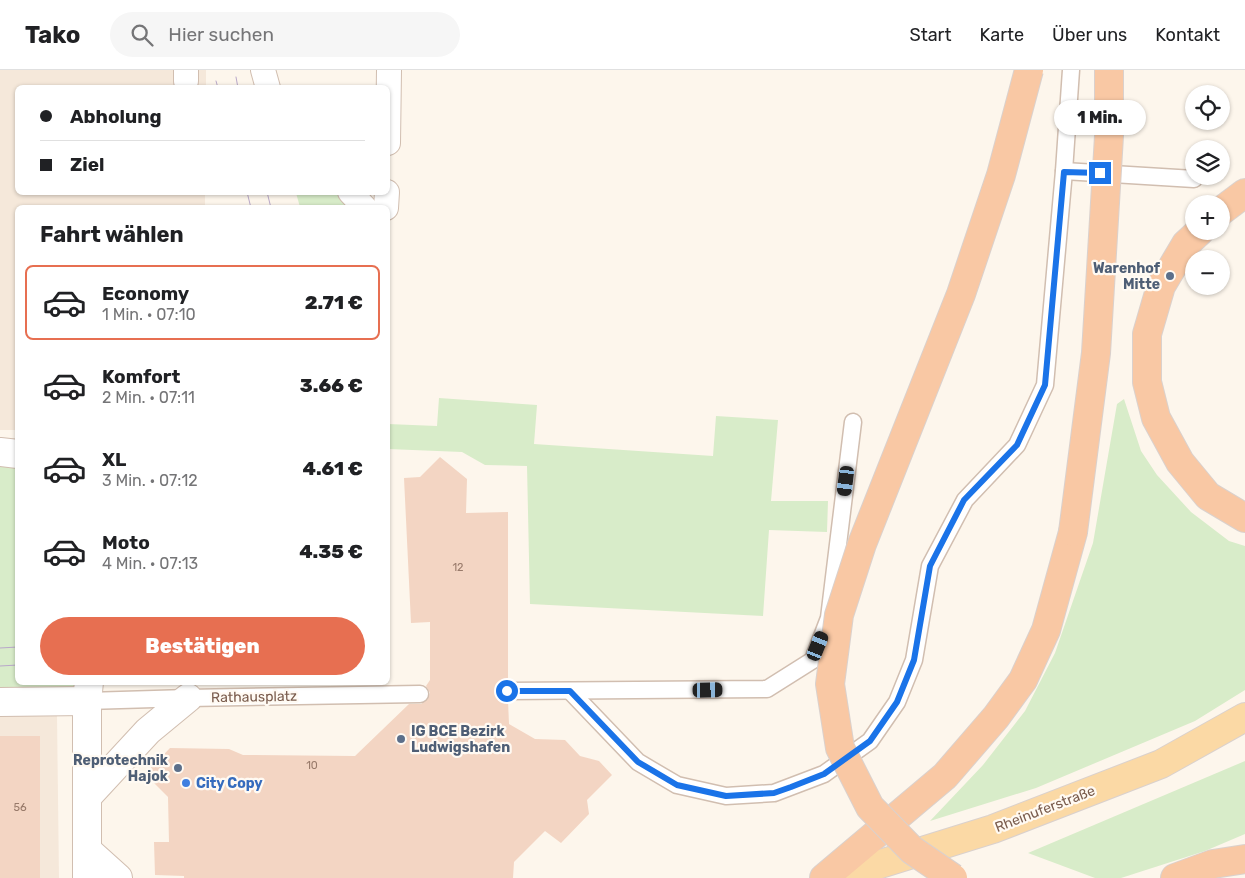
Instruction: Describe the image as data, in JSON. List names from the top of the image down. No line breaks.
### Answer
{"streets":{"main road":["Rheinuferstraße"],"lane":["Rathausplatz"]},"places":["Warenhof Mitte","IG BCE Bezirk Ludwigshafen","Reprotechnik Hajok","City Copy"],"house_numbers":["12","10","56"],"page":{"header":"Tako","search":"Hier suchen","nav":["Start","Karte","Über uns","Kontakt"],"map_buttons":["+","−"],"banner":["Abholung","Ziel"],"bubble":"1 Min.","heading":"Fahrt wählen","list":[{"name":"Economy","note":"1 Min. · 07:10","value":"2.71 €"},{"name":"Komfort","note":"2 Min. · 07:11","value":"3.66 €"},{"name":"XL","note":"3 Min. · 07:12","value":"4.61 €"},{"name":"Moto","note":"4 Min. · 07:13","value":"4.35 €"}],"buttons":"Bestätigen"}}
